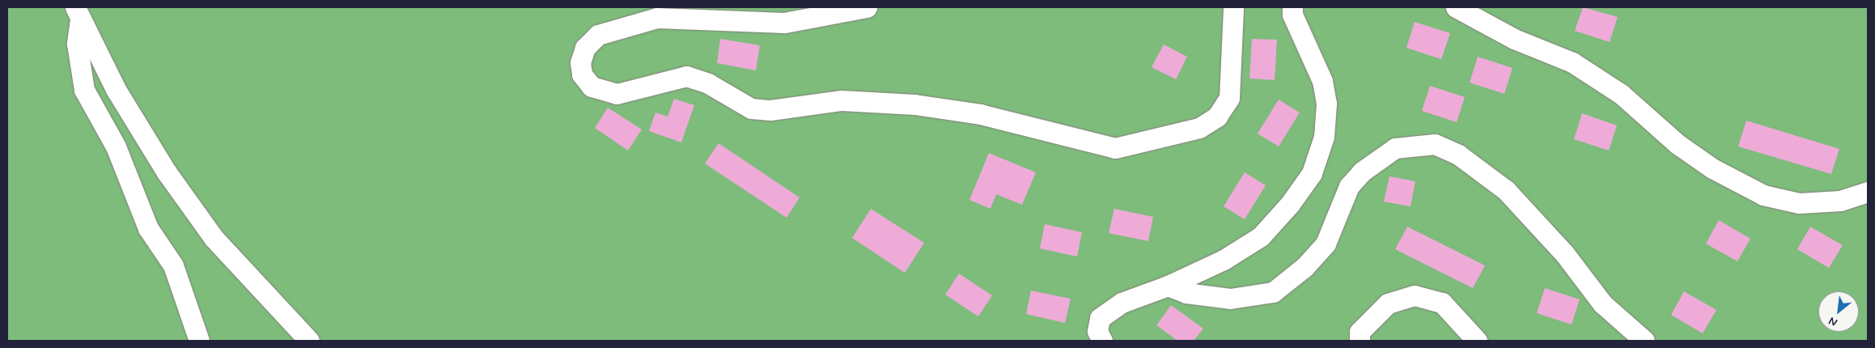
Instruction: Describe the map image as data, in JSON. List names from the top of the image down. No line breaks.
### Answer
{"north":"bottom left"}
